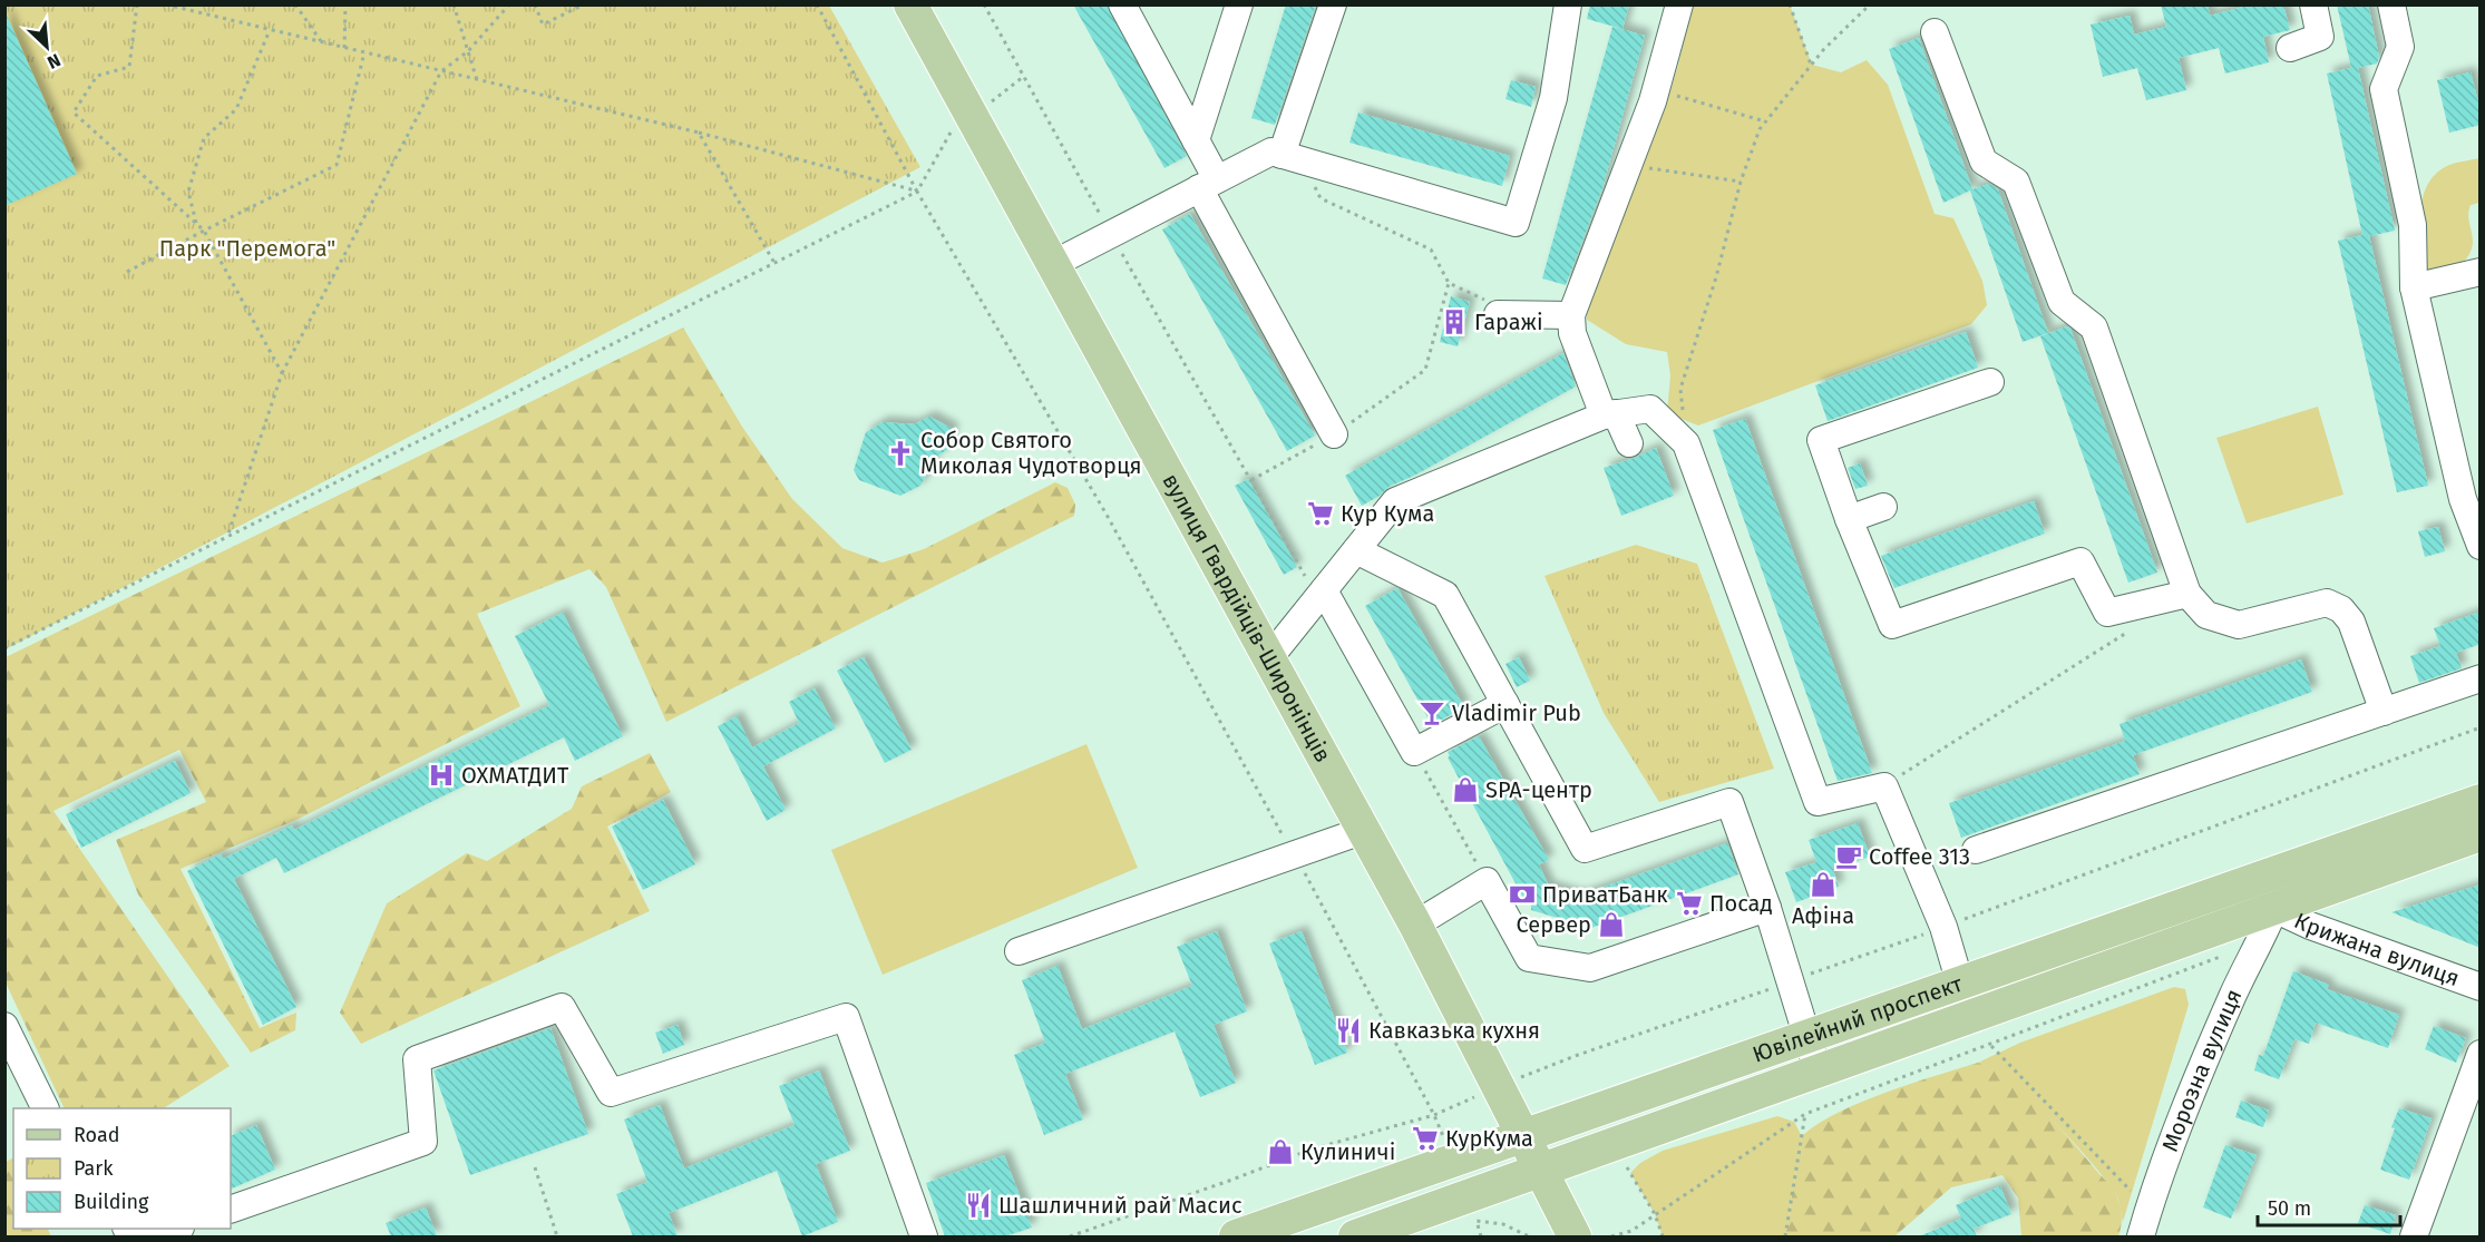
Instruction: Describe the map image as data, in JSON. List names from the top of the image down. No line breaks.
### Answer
{"streets":{"main road":["вулиця Гвардійців-Широнінців","Ювілейний проспект"],"street":["Крижана вулиця","Морозна вулиця"]},"crossings":[["вулиця Гвардійців-Широнінців","Ювілейний проспект"],["Крижана вулиця","Ювілейний проспект"],["Крижана вулиця","Морозна вулиця"],["Ювілейний проспект","Морозна вулиця"]],"parks":["Парк \"Перемога\""],"places":{"building":["Гаражі"],"church":["Собор Святого Миколая Чудотворця"],"supermarket":["Кур Кума","Посад","КурКума"],"bar":["Vladimir Pub"],"hospital":["ОХМАТДИТ"],"shop":["SPA-центр","Афіна","Сервер","Кулиничі"],"cafe":["Coffee 313"],"bank":["ПриватБанк"],"restaurant":["Кавказька кухня","Шашличний рай Масис"]},"legend":["Road","Park","Building"],"scale_bar":"50 m","north":"bottom right"}
